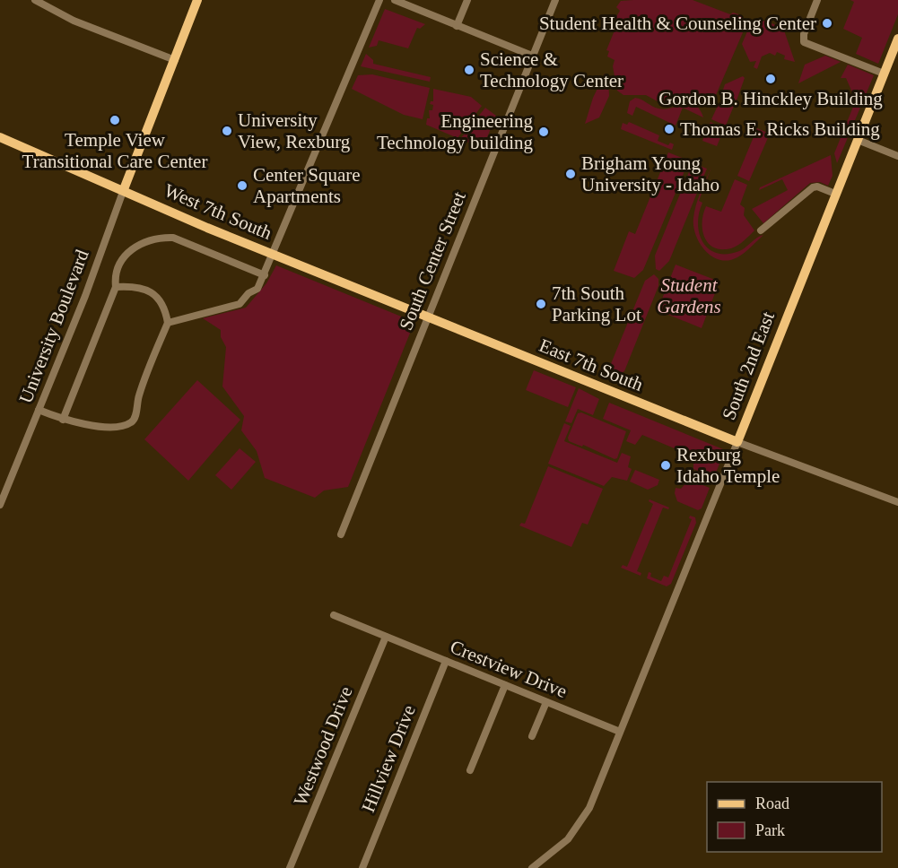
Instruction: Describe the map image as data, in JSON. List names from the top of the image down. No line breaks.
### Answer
{"streets":{"main road":["West 7th South","East 7th South","South 2nd East"],"street":["South Center Street","University Boulevard","Crestview Drive","Westwood Drive","Hillview Drive"]},"crossings":[["West 7th South","University Boulevard"],["West 7th South","East 7th South"],["South Center Street","East 7th South"],["East 7th South","South 2nd East"],["South 2nd East","Crestview Drive"],["Crestview Drive","Westwood Drive"],["Crestview Drive","Hillview Drive"]],"parks":["Student Gardens"],"places":["Student Health & Counseling Center","Science & Technology Center","Gordon B. Hinckley Building","Temple View Transitional Care Center","Thomas E. Ricks Building","University View, Rexburg","Engineering Technology building","Brigham Young University - Idaho","Center Square Apartments","7th South Parking Lot","Rexburg Idaho Temple"],"legend":["Road","Park"]}
